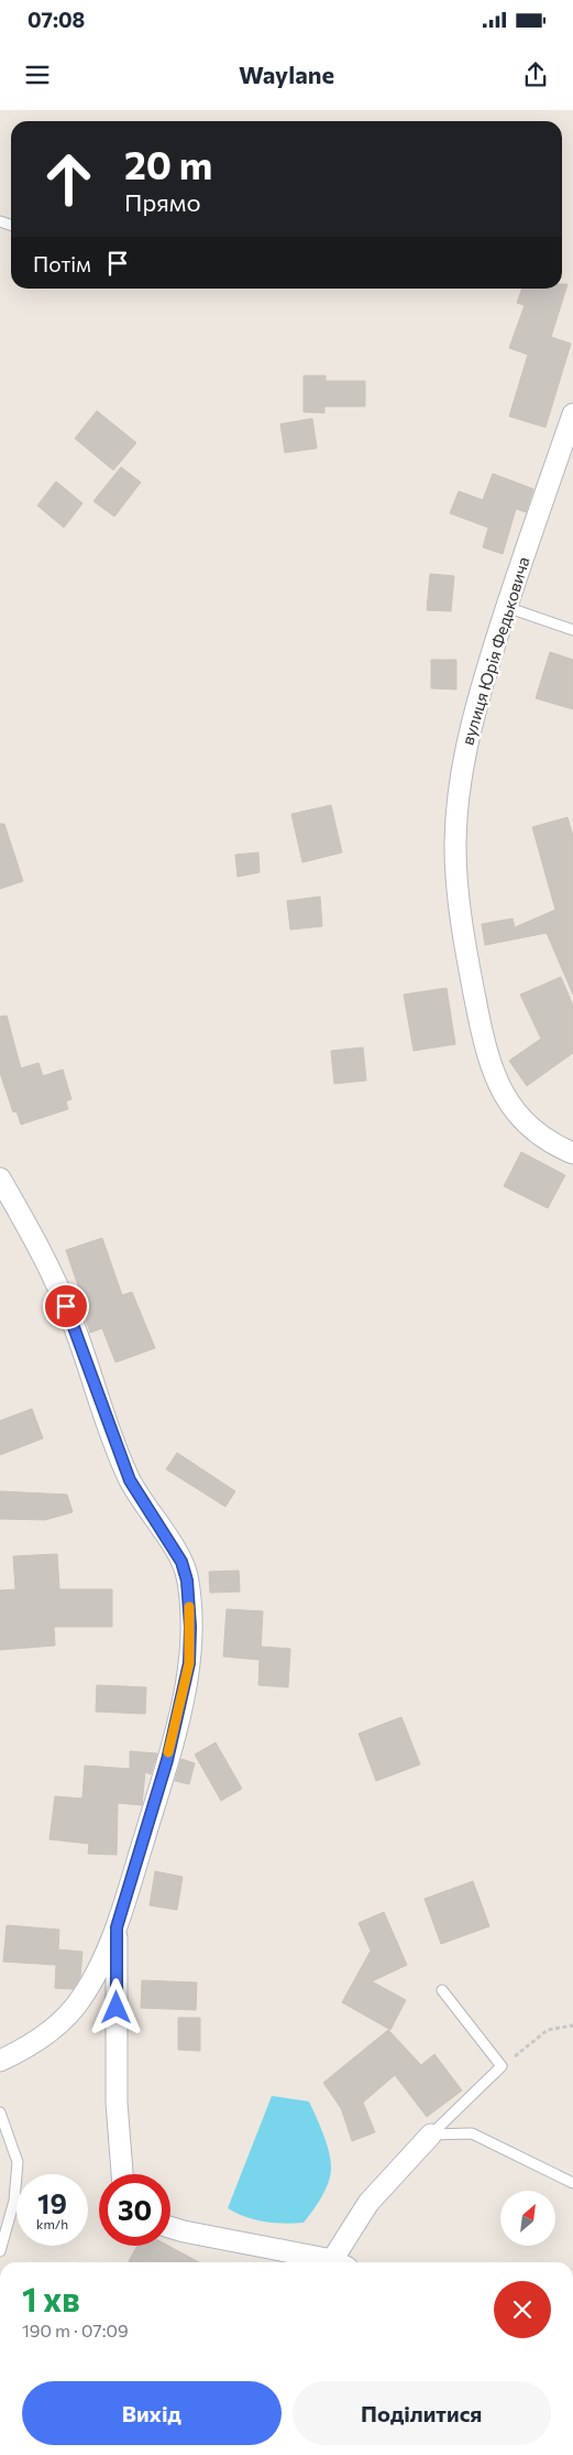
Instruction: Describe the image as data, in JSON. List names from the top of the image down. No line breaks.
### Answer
{"streets":{"street":["вулиця Юрія Федьковича"]},"north":"top right","page":{"status":"07:08","header":"Waylane","turn":["20 m","Прямо"],"then":"Потім","speed":"19 km/h","limit":"30","heading":["1 хв","190 m · 07:09"],"buttons":["Вихід","Поділитися"]}}
